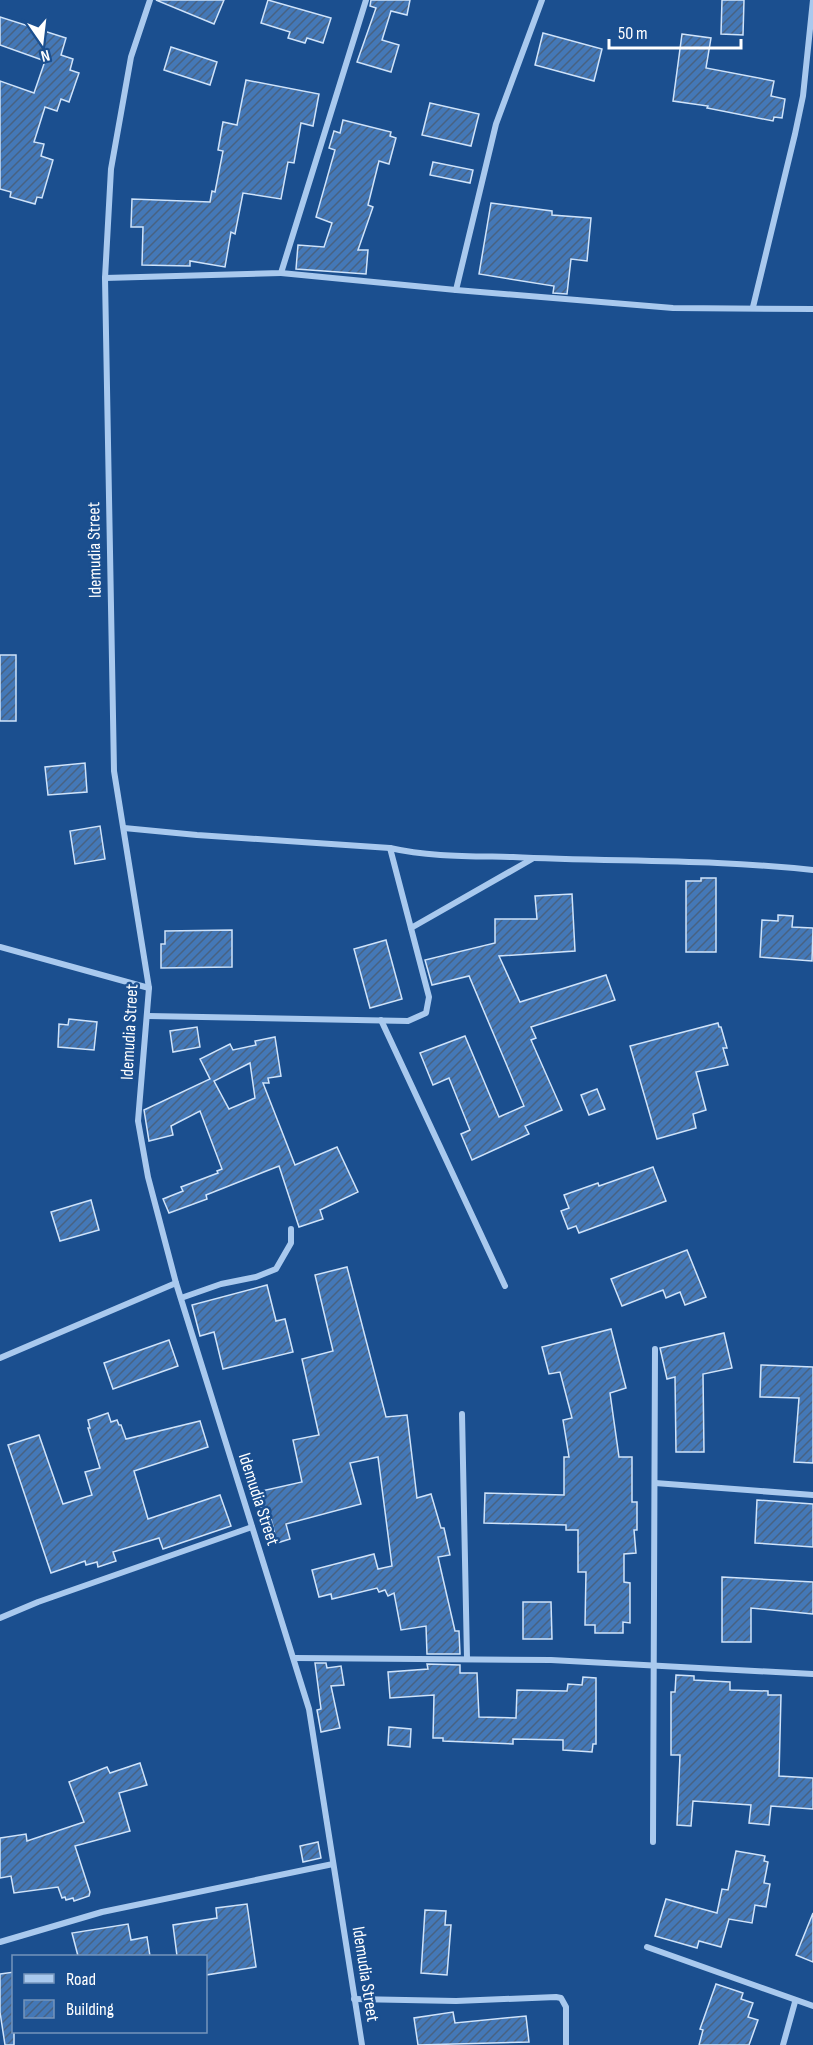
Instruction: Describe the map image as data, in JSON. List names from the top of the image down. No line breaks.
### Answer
{"streets":{"street":["Idemudia Street"]},"legend":["Road","Building"],"scale_bar":"50 m","north":"bottom"}
